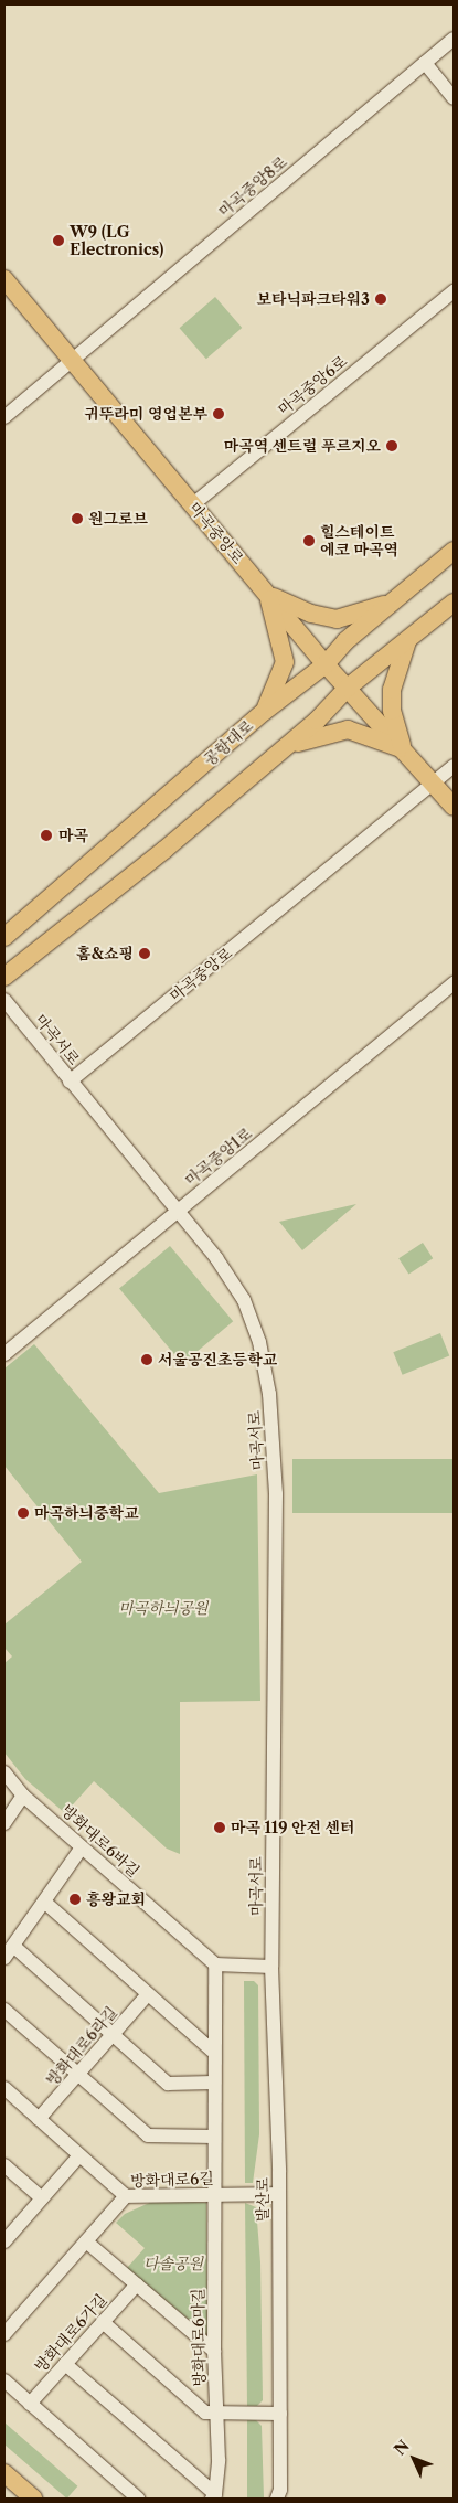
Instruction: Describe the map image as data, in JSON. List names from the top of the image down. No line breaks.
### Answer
{"streets":{"main road":["마곡중앙로","공항대로"],"street":["마곡중앙8로","마곡중앙6로","마곡서로","마곡중앙1로","방화대로6바길","방화대로6라길","방화대로6길","발산로","방화대로6가길","방화대로6마길"]},"crossings":[["마곡중앙8로","마곡중앙로"],["마곡중앙6로","마곡중앙로"],["마곡중앙로","공항대로"],["마곡중앙로","마곡서로"],["마곡서로","마곡중앙1로"],["마곡서로","발산로"],["방화대로6길","발산로"],["방화대로6길","방화대로6마길"],["방화대로6가길","방화대로6마길"]],"parks":["마곡하늬공원","다솔공원"],"places":["W9 (LG Electronics)","보타닉파크타워3","귀뚜라미 영업본부","마곡역 센트럴 푸르지오","원그로브","힐스테이트 에코 마곡역","마곡","홈&쇼핑","서울공진초등학교","마곡하늬중학교","마곡 119 안전 센터","흥왕교회"],"north":"top left"}
